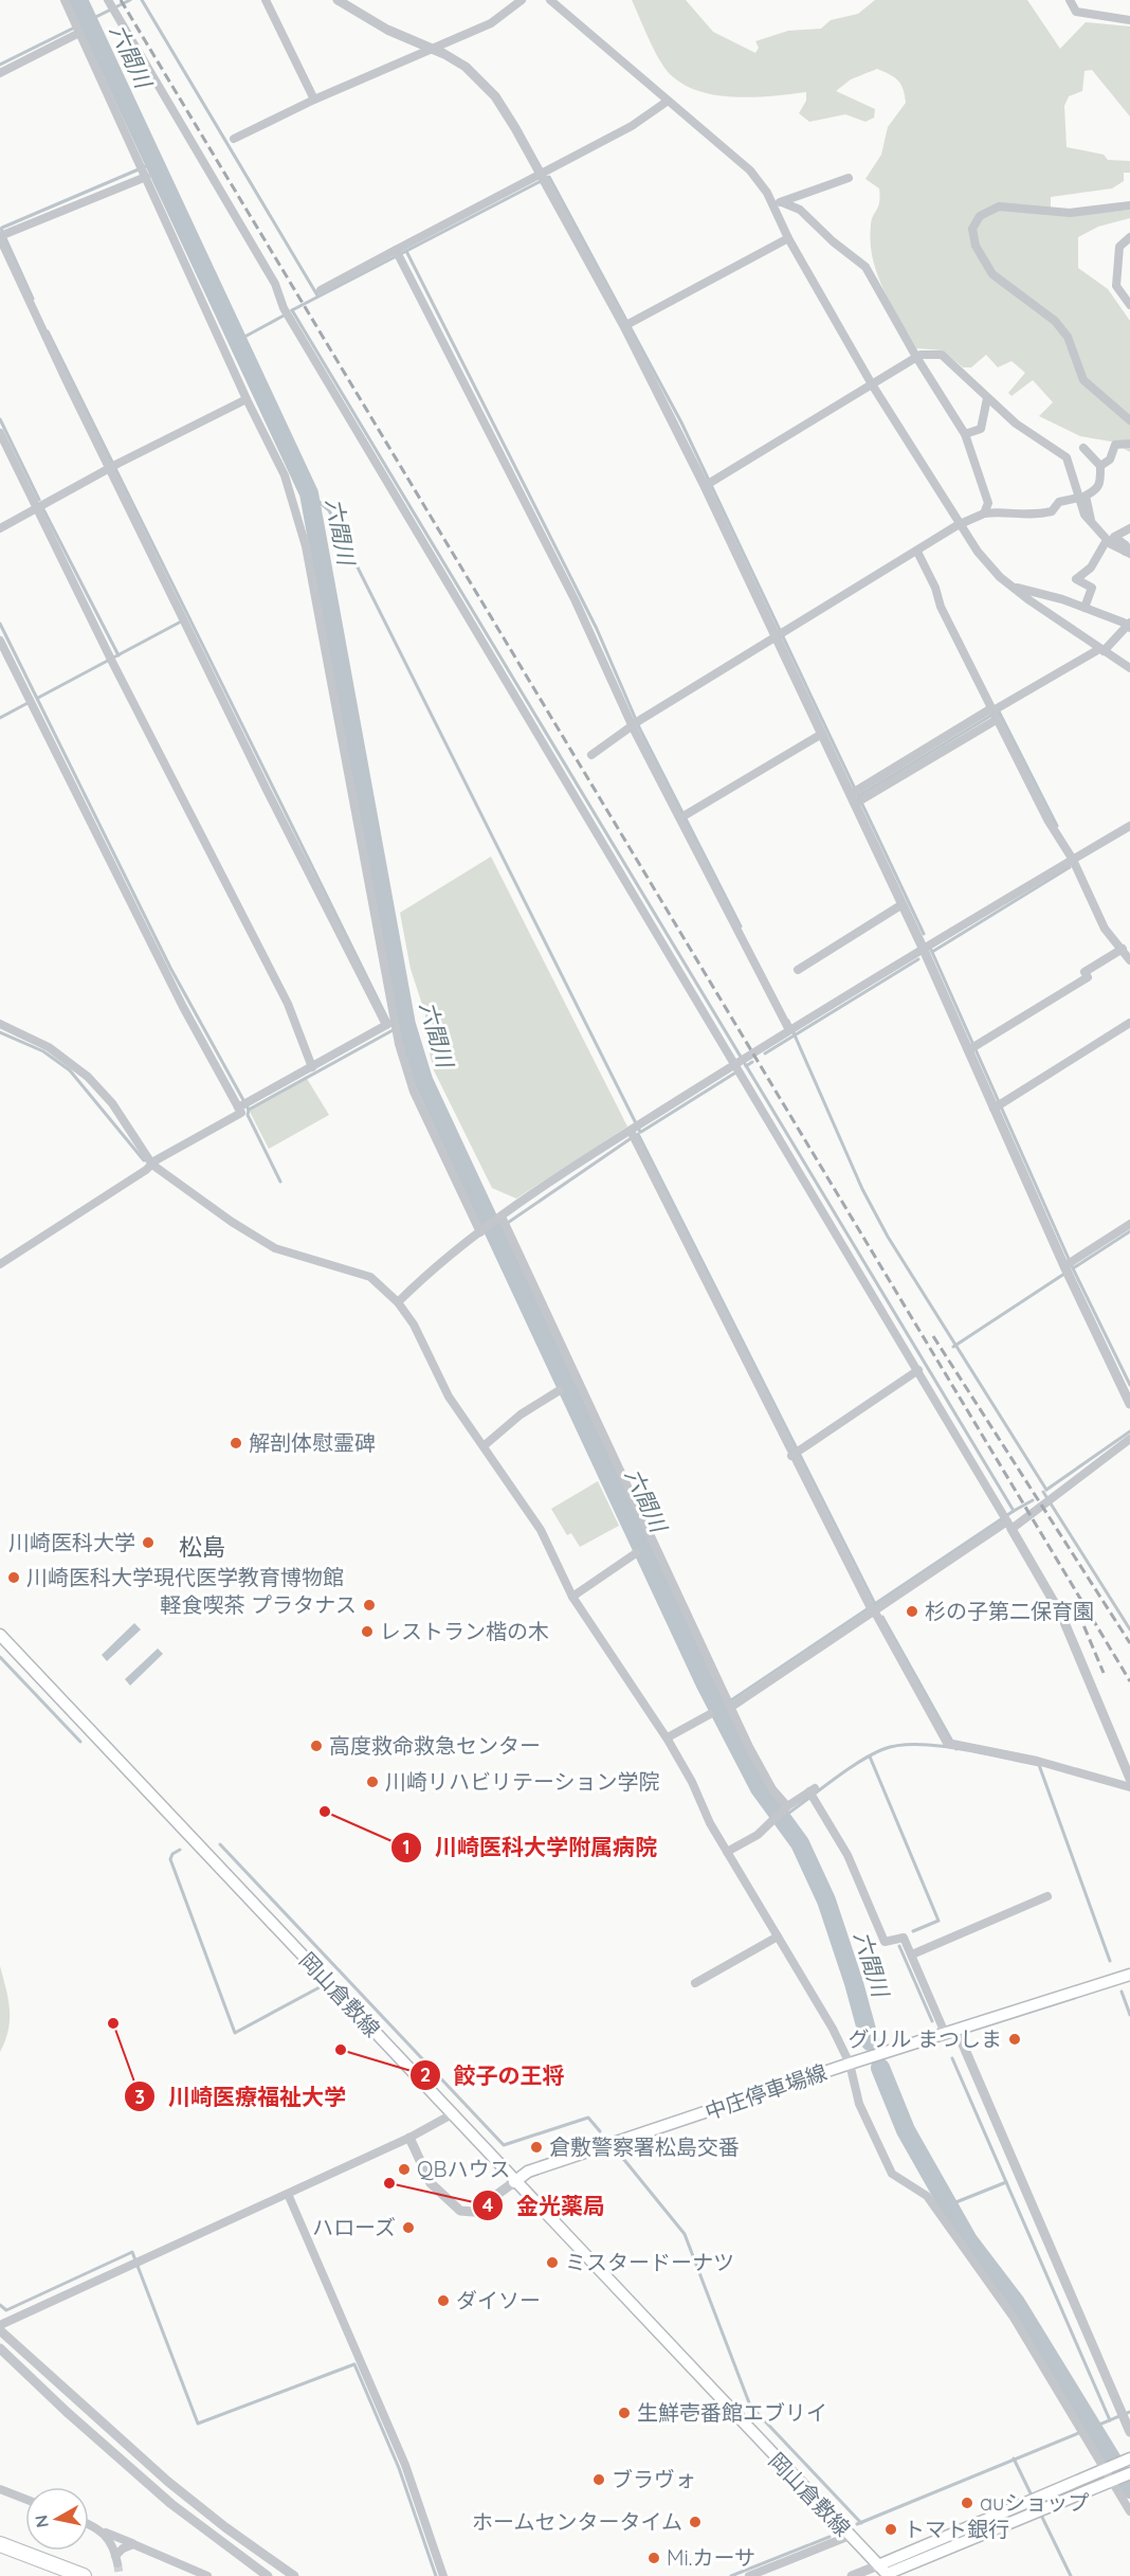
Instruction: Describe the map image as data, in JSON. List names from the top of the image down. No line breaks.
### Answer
{"streets":{"main road":["岡山倉敷線","中庄停車場線"]},"crossings":[["岡山倉敷線","中庄停車場線"]],"districts":["松島"],"water":["六間川"],"places":["解剖体慰霊碑","川崎医科大学","川崎医科大学現代医学教育博物館","軽食喫茶 プラタナス","杉の子第二保育園","レストラン楷の木","高度救命救急センター","川崎リハビリテーション学院","川崎医科大学附属病院","川崎医療福祉大学","グリル まつしま","餃子の王将","倉敷警察署松島交番","QBハウス","金光薬局","ハローズ","ミスタードーナツ","ダイソー","生鮮壱番館エブリイ","ブラヴォ","auショップ","ホームセンタータイム","トマト銀行","Mi.カーサ"],"north":"left"}
